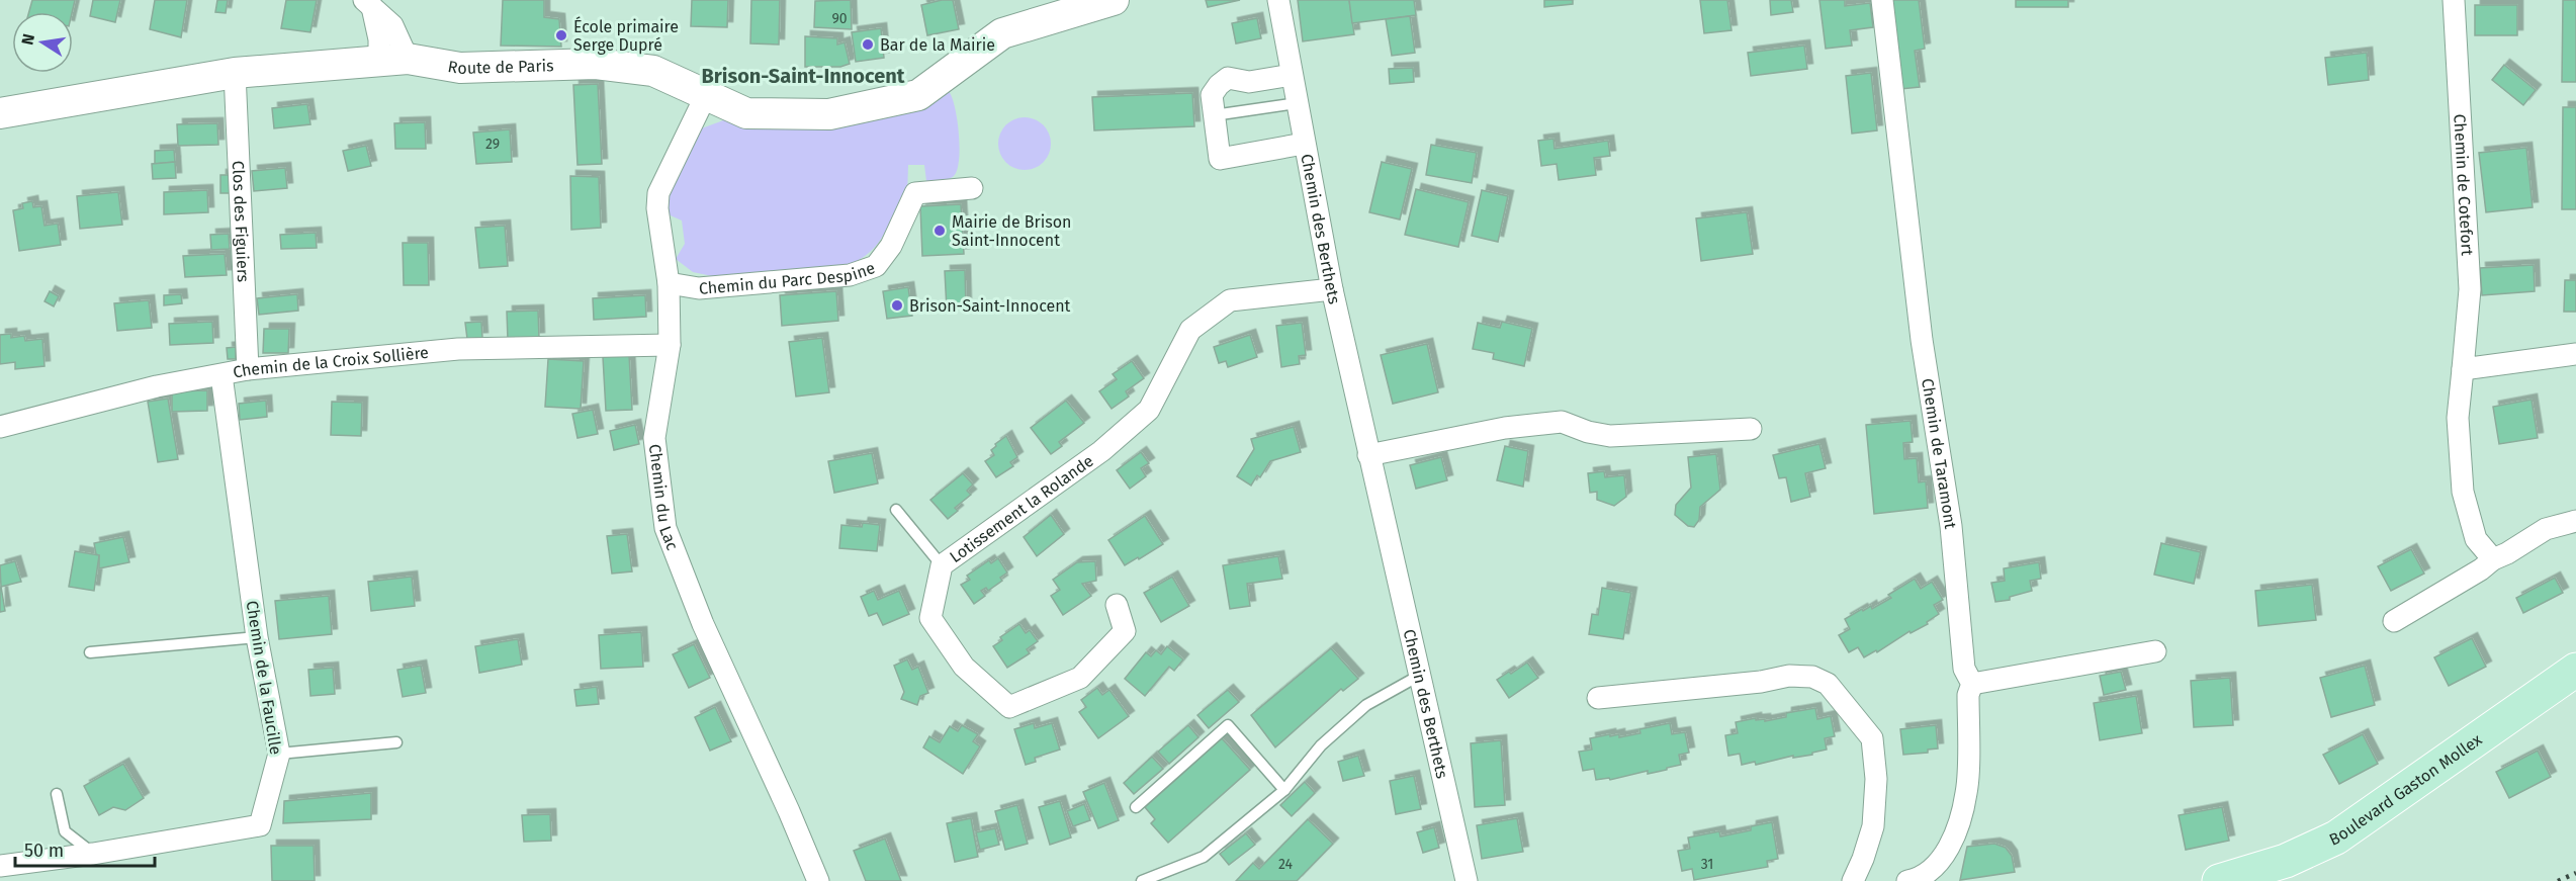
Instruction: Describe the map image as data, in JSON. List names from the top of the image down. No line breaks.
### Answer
{"streets":{"main road":["Boulevard Gaston Mollex"],"street":["Route de Paris","Chemin de Cotefort","Clos des Figuiers","Chemin des Berthets","Chemin du Parc Despine","Chemin de la Croix Sollière","Chemin de Taramont","Chemin du Lac","Lotissement la Rolande","Chemin de la Faucille"]},"crossings":[["Route de Paris","Clos des Figuiers"],["Route de Paris","Chemin du Lac"],["Clos des Figuiers","Chemin de la Croix Sollière"],["Chemin des Berthets","Lotissement la Rolande"],["Chemin du Parc Despine","Chemin du Lac"],["Chemin de la Croix Sollière","Chemin du Lac"],["Chemin de la Croix Sollière","Chemin de la Faucille"]],"districts":["Brison-Saint-Innocent"],"places":["École primaire Serge Dupré","Bar de la Mairie","Mairie de Brison Saint-Innocent","Brison-Saint-Innocent"],"house_numbers":["90","29","24","31"],"scale_bar":"50 m","north":"left"}
